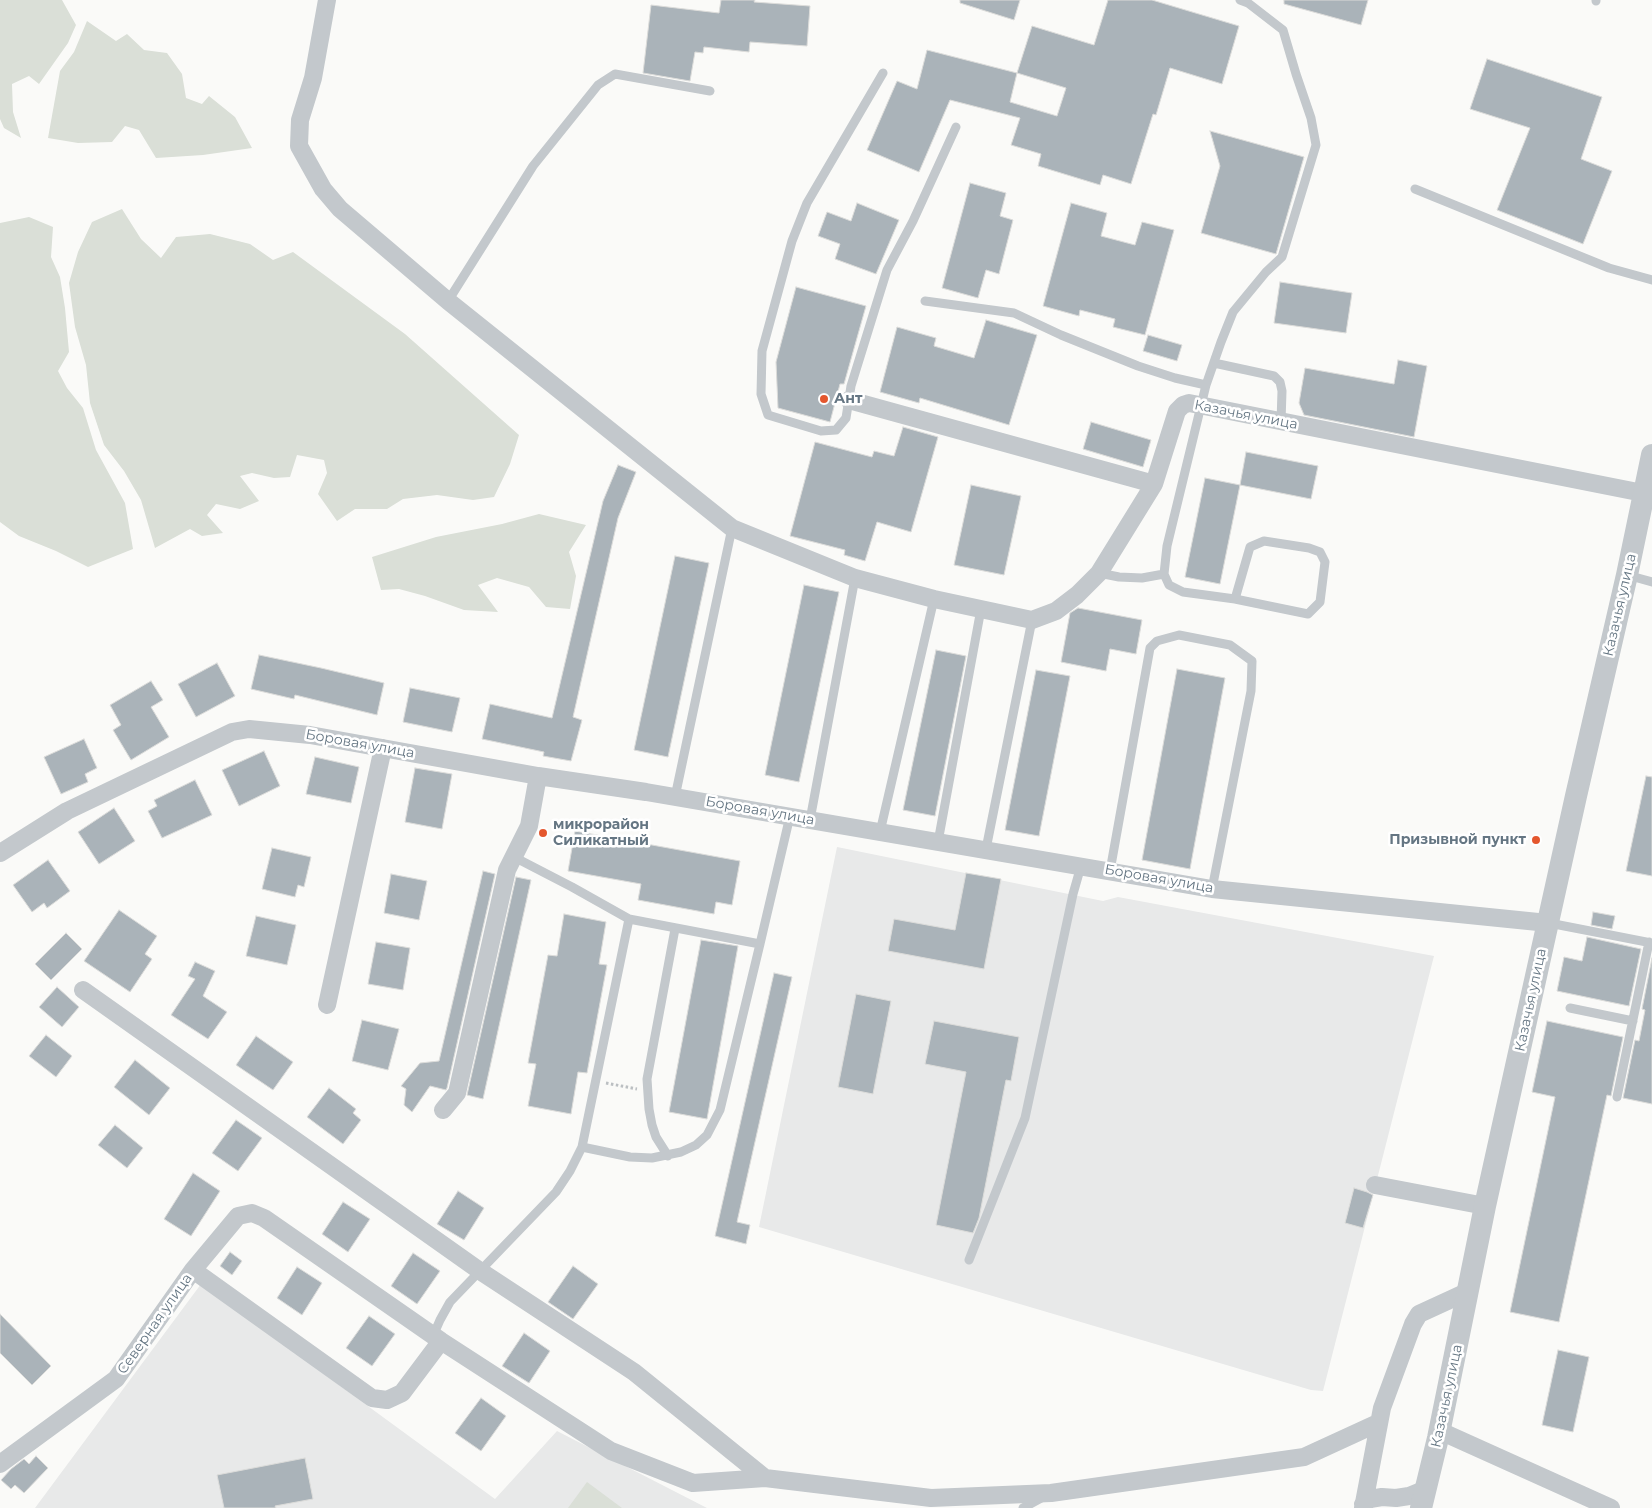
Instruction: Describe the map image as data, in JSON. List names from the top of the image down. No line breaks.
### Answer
{"streets":{"street":["Казачья улица","Боровая улица","Северная улица"]},"crossings":[["Казачья улица","Боровая улица"]],"places":["Ант","микрорайон Силикатный","Призывной пункт"]}
